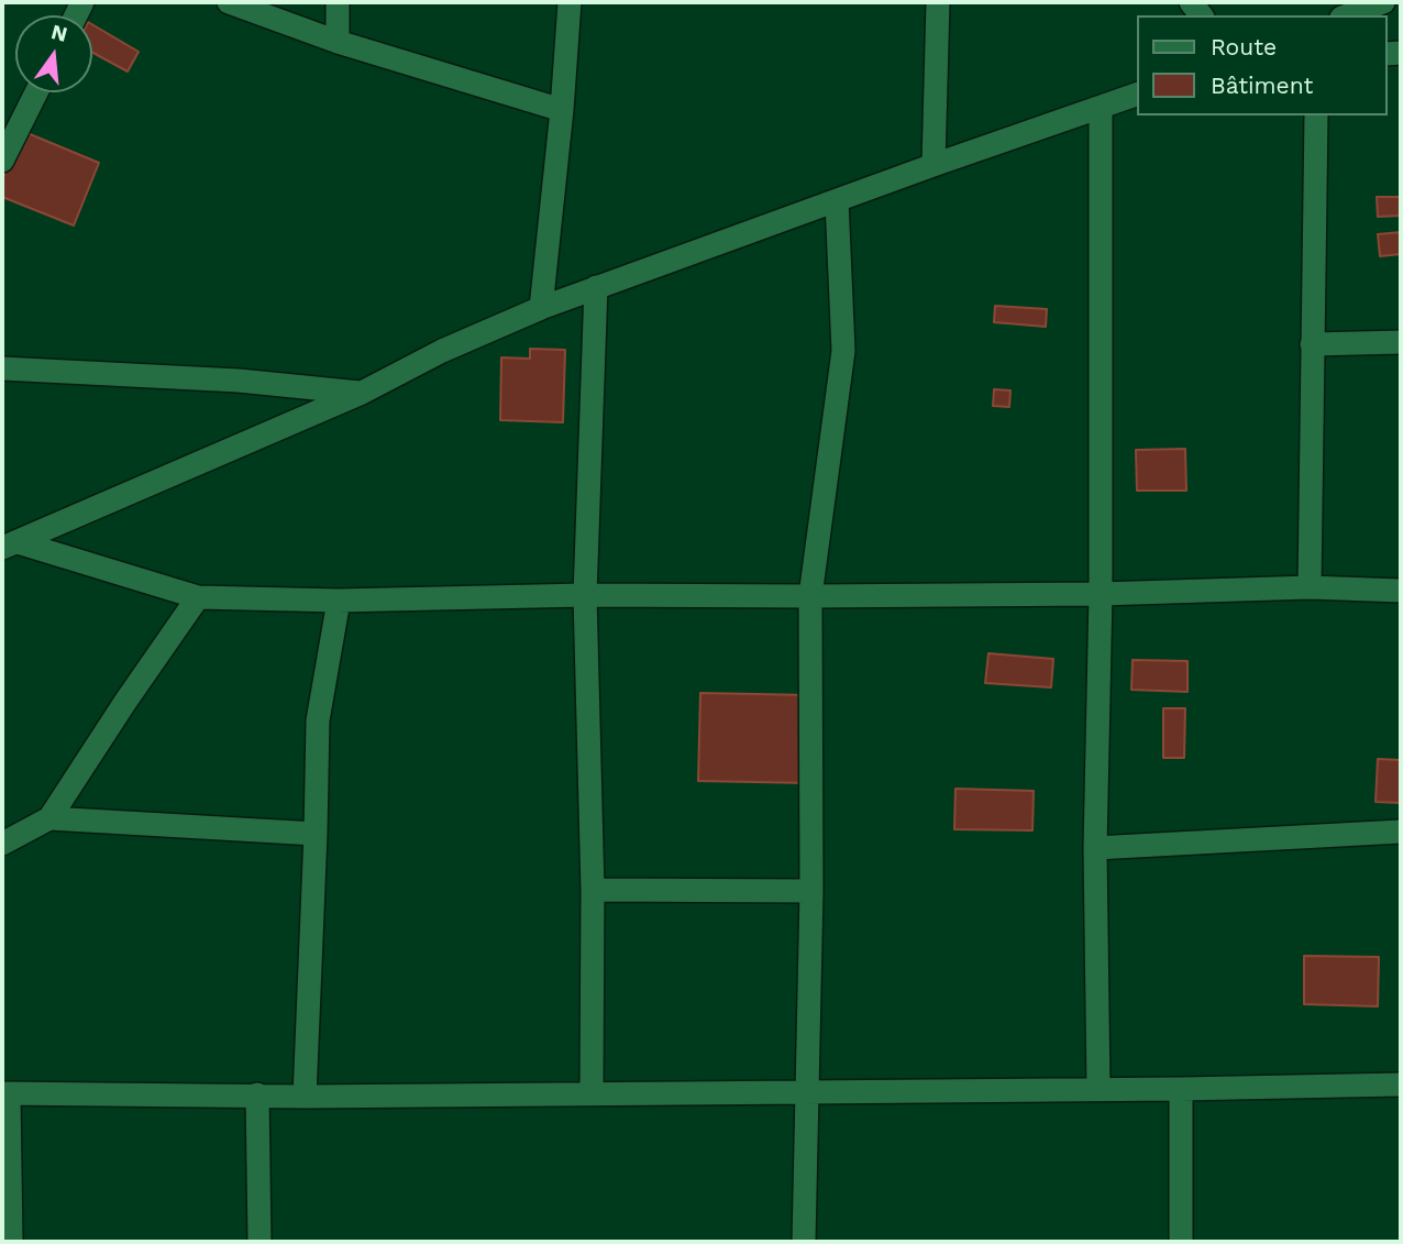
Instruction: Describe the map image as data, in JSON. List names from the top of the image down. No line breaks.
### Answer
{"legend":["Route","Bâtiment"],"north":"top"}
